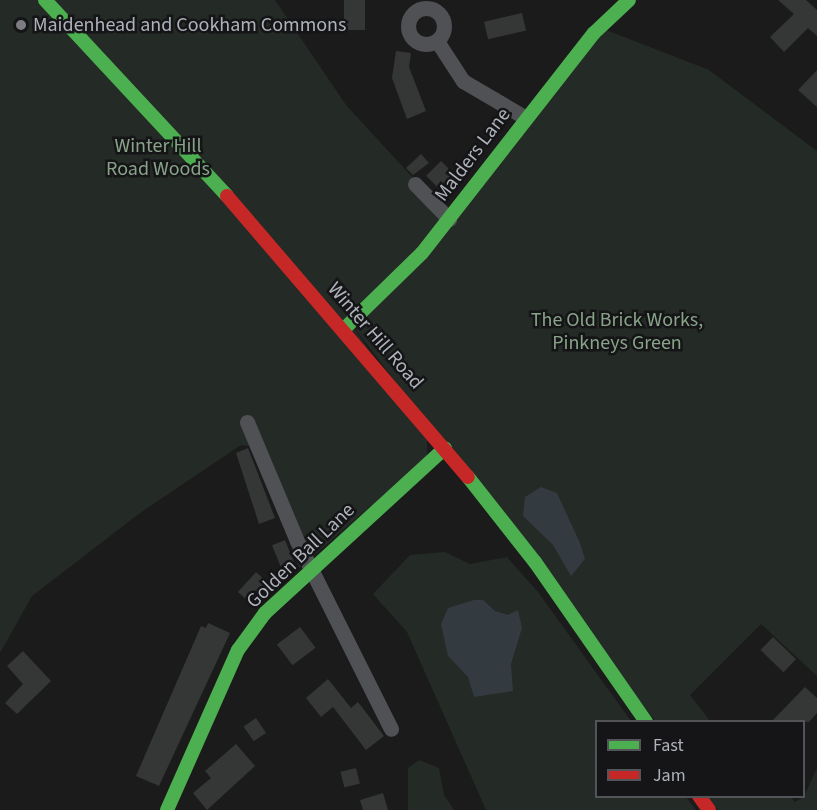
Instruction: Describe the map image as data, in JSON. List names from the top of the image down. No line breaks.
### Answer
{"streets":{"street":["Malders Lane","Winter Hill Road","Golden Ball Lane"]},"crossings":[["Malders Lane","Winter Hill Road"],["Winter Hill Road","Golden Ball Lane"]],"parks":["Winter Hill Road Woods","The Old Brick Works, Pinkneys Green"],"places":["Maidenhead and Cookham Commons"],"legend":["Fast","Jam"]}
